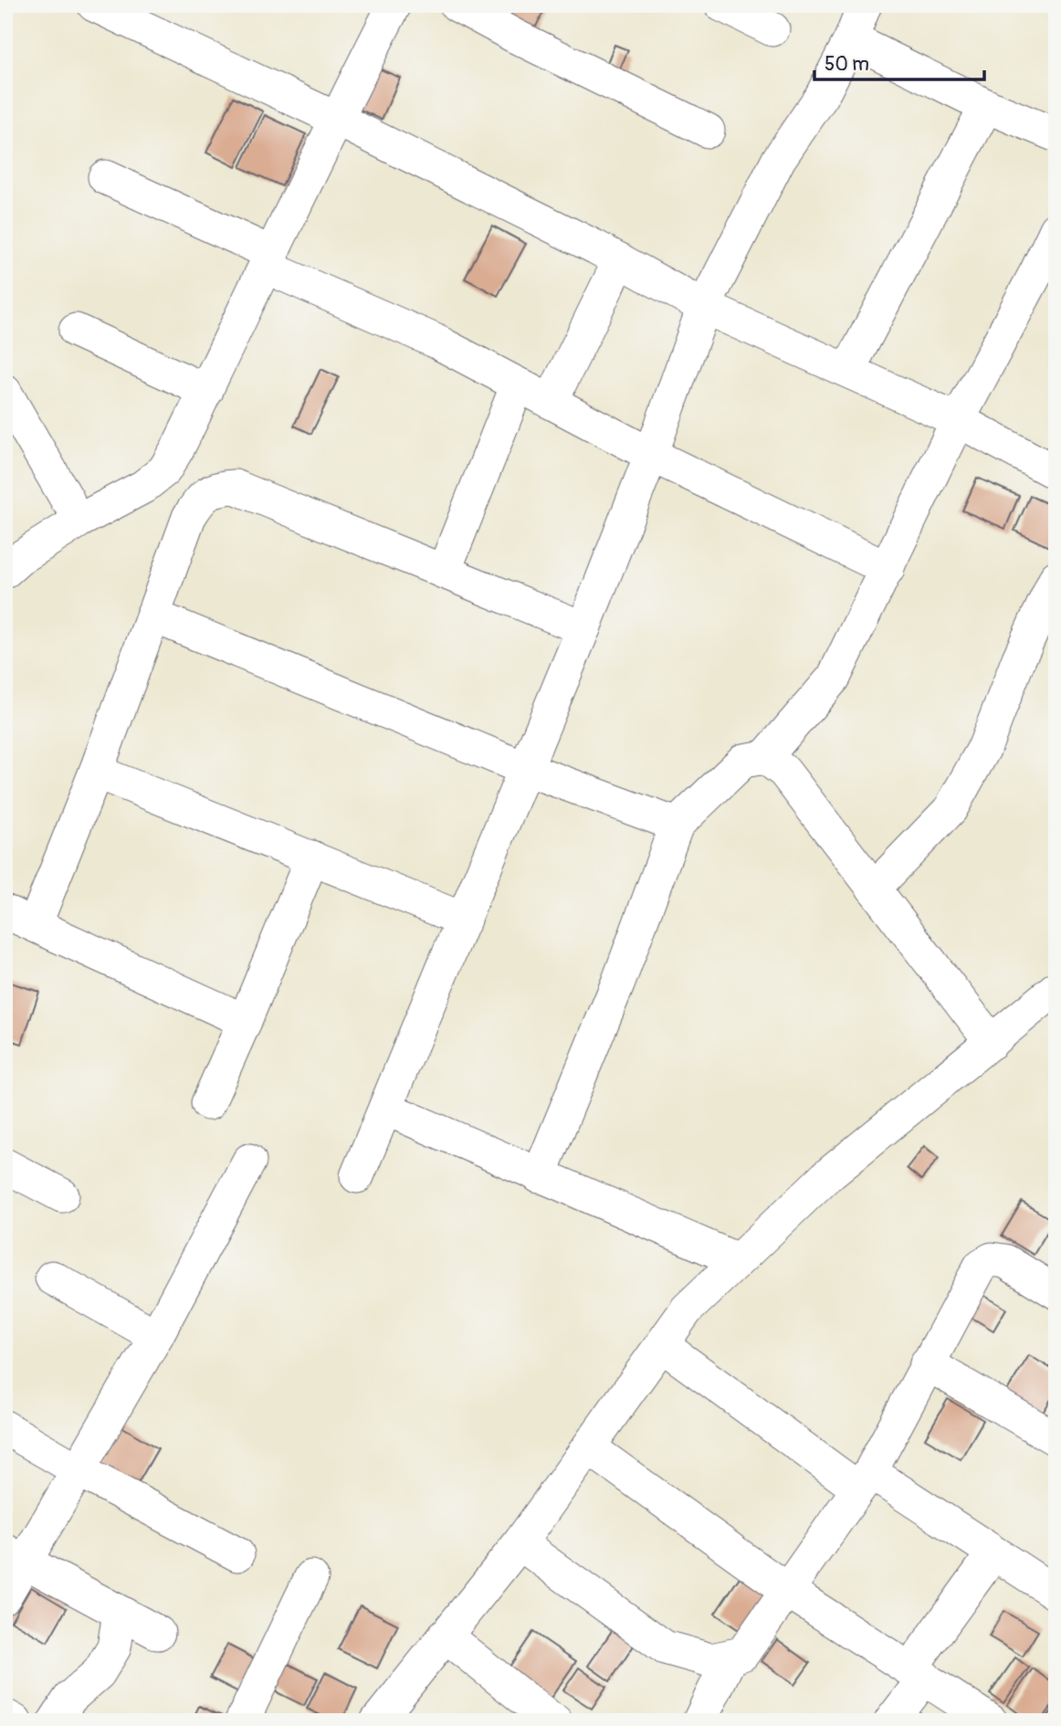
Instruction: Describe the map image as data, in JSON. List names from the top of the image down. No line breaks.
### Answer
{"scale_bar":"50 m"}
